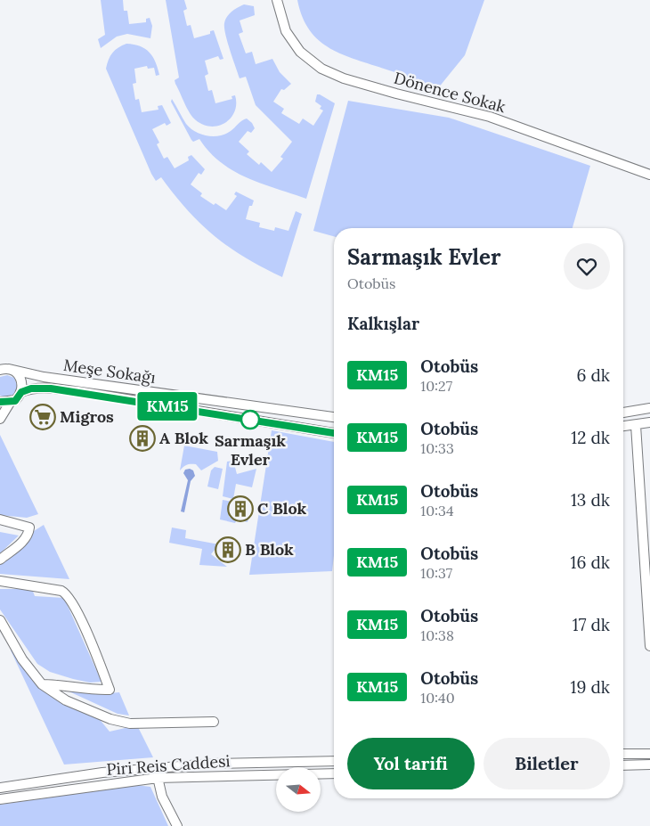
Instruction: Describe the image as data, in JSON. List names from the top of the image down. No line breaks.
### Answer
{"streets":{"street":["Dönence Sokak","Meşe Sokağı","Piri Reis Caddesi"]},"places":{"supermarket":["Migros"],"other":["Sarmaşık Evler"],"building":["A Blok","C Blok","B Blok"]},"lines":["bus line KM15"],"north":"right","page":{"on_map":"KM15","heading":[["Sarmaşık Evler","Otobüs"],"Kalkışlar"],"list":[{"mark":"KM15","name":"Otobüs","note":"10:27","value":"6 dk"},{"mark":"KM15","name":"Otobüs","note":"10:33","value":"12 dk"},{"mark":"KM15","name":"Otobüs","note":"10:34","value":"13 dk"},{"mark":"KM15","name":"Otobüs","note":"10:37","value":"16 dk"},{"mark":"KM15","name":"Otobüs","note":"10:38","value":"17 dk"},{"mark":"KM15","name":"Otobüs","note":"10:40","value":"19 dk"}],"buttons":["Yol tarifi","Biletler"]}}
